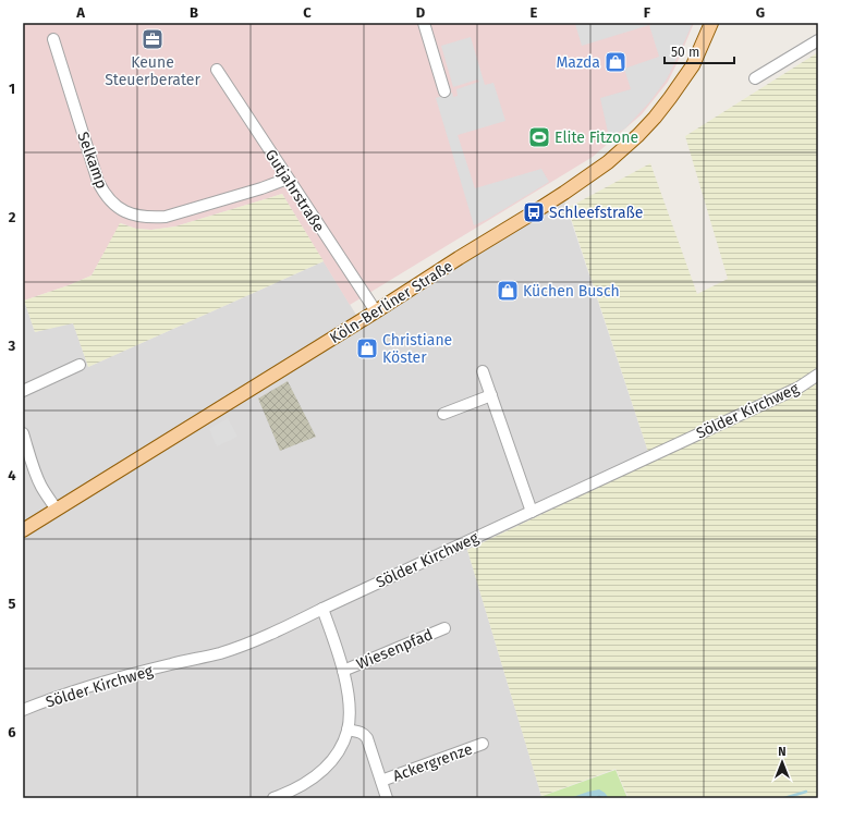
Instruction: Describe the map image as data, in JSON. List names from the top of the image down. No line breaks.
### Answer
{"streets":{"main road":["Köln-Berliner Straße"],"street":["Selkamp","Gutjahrstraße","Sölder Kirchweg","Wiesenpfad","Ackergrenze"]},"crossings":[["Selkamp","Gutjahrstraße"],["Gutjahrstraße","Köln-Berliner Straße"]],"places":{"office":["Keune Steuerberater"],"shop":["Mazda","Küchen Busch","Christiane Köster"],"sports":["Elite Fitzone"],"bus stop":["Schleefstraße"]},"scale_bar":"50 m","north":"top","grid":{"columns":["A","B","C","D","E","F","G"],"rows":["1","2","3","4","5","6"]}}
